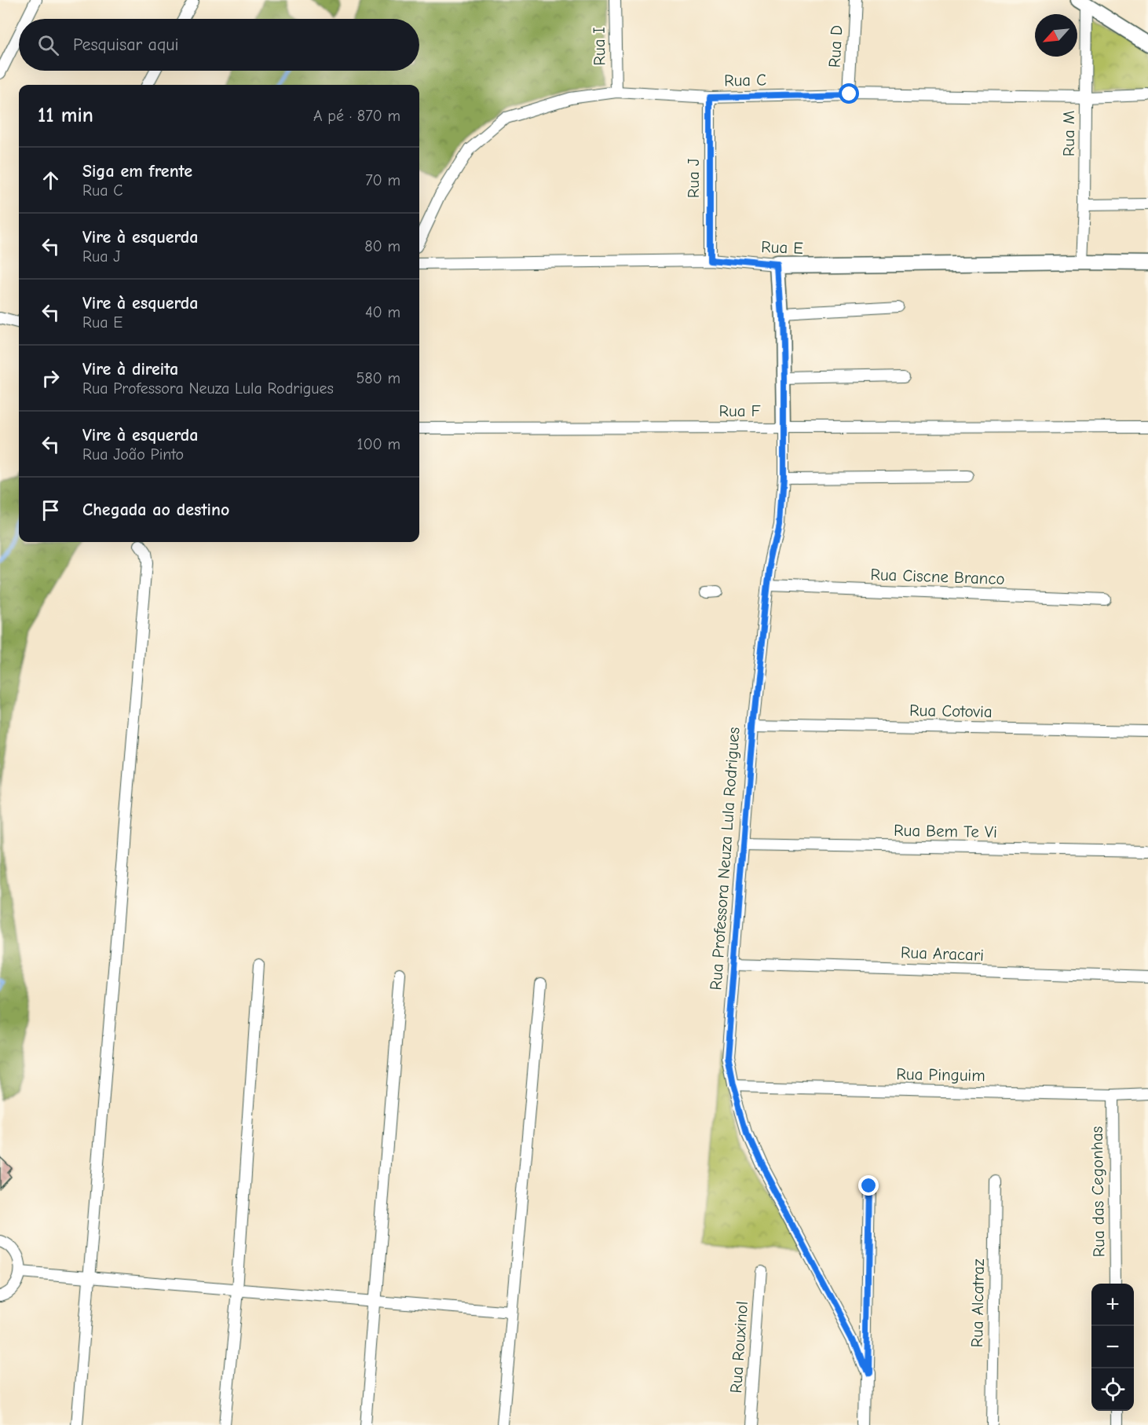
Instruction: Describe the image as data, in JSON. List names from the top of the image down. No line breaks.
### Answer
{"streets":{"street":["Rua I","Rua D","Rua C","Rua M","Rua J","Rua E","Rua F","Rua Ciscne Branco","Rua Cotovia","Rua Bem Te Vi","Rua Professora Neuza Lula Rodrigues","Rua Aracari","Rua Pinguim","Rua das Cegonhas","Rua Alcatraz","Rua Rouxinol"]},"crossings":[["Rua I","Rua C"],["Rua D","Rua C"],["Rua C","Rua M"],["Rua C","Rua J"],["Rua M","Rua E"],["Rua J","Rua E"],["Rua E","Rua Professora Neuza Lula Rodrigues"],["Rua F","Rua Professora Neuza Lula Rodrigues"],["Rua Ciscne Branco","Rua Professora Neuza Lula Rodrigues"],["Rua Cotovia","Rua Professora Neuza Lula Rodrigues"],["Rua Bem Te Vi","Rua Professora Neuza Lula Rodrigues"],["Rua Professora Neuza Lula Rodrigues","Rua Aracari"],["Rua Professora Neuza Lula Rodrigues","Rua Pinguim"],["Rua Pinguim","Rua das Cegonhas"]],"north":"bottom left","page":{"search":"Pesquisar aqui","heading":["11 min","A pé · 870 m"],"list":[["Siga em frente","Rua C","70 m"],["Vire à esquerda","Rua J","80 m"],["Vire à esquerda","Rua E","40 m"],["Vire à direita","Rua Professora Neuza Lula Rodrigues","580 m"],["Vire à esquerda","Rua João Pinto","100 m"],"Chegada ao destino"],"map_buttons":["+","−"]}}
